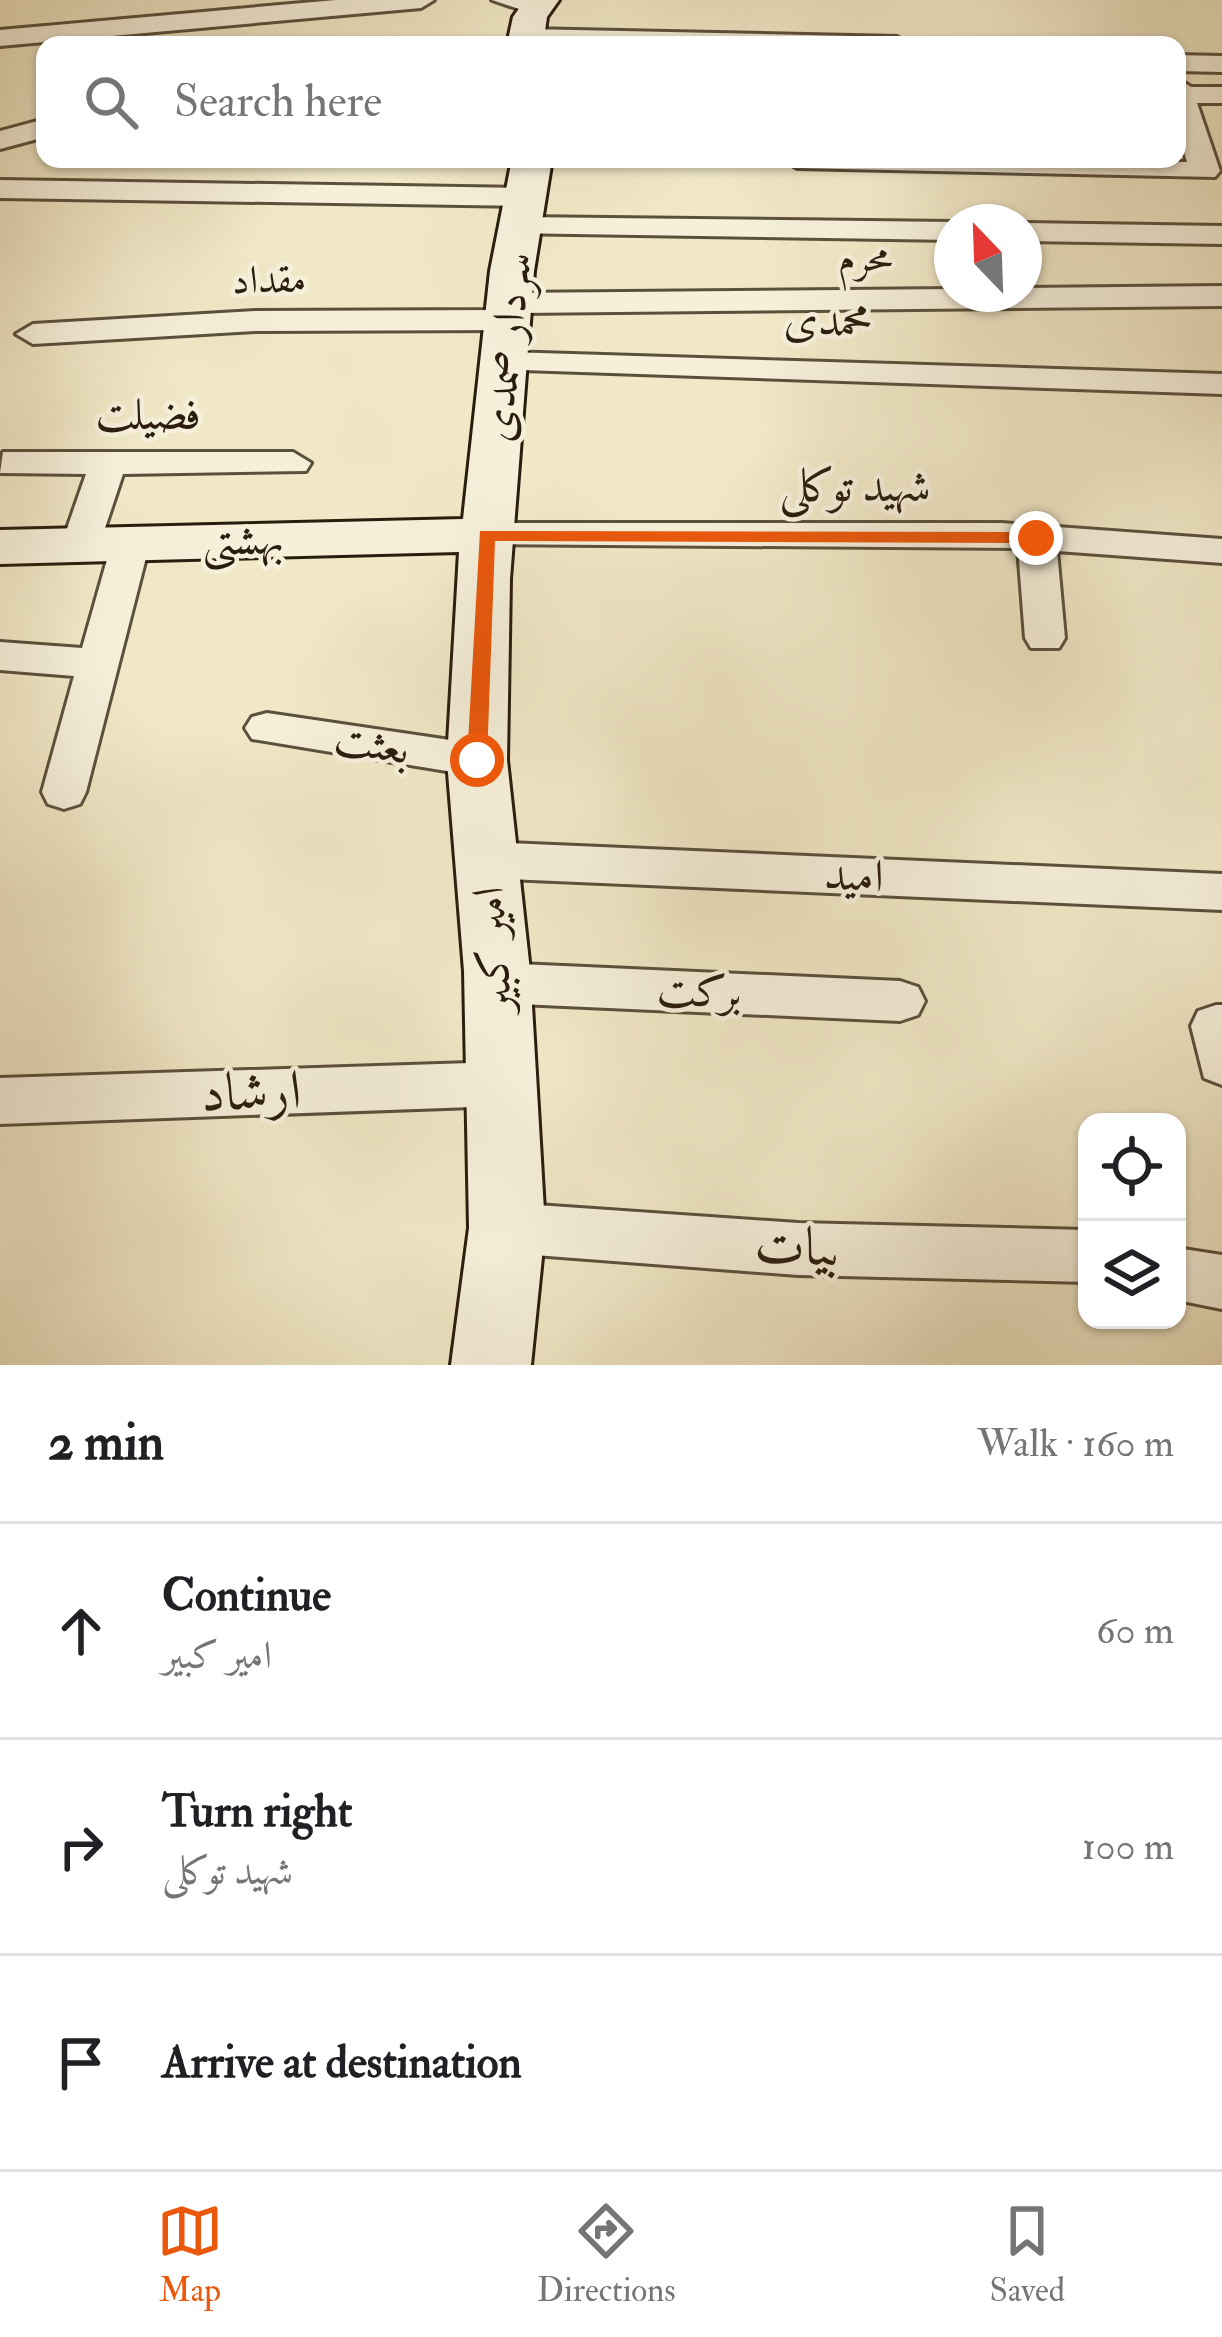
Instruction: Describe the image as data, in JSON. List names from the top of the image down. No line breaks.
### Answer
{"streets":{"street":["محرم","مقداد","محمدی","سردار صمدی","فضیلت","شهید توکلی","بهشتی","بعثت","امید","امیر کبیر","برکت","ارشاد","بیات"]},"crossings":[["محرم","مقداد"],["محرم","محمدی"],["محرم","سردار صمدی"],["مقداد","محمدی"],["مقداد","سردار صمدی"],["محمدی","سردار صمدی"],["سردار صمدی","شهید توکلی"],["سردار صمدی","بهشتی"],["سردار صمدی","امیر کبیر"],["شهید توکلی","بهشتی"],["شهید توکلی","امیر کبیر"],["بهشتی","امیر کبیر"],["بعثت","امیر کبیر"],["امید","امیر کبیر"],["امیر کبیر","برکت"],["امیر کبیر","ارشاد"],["امیر کبیر","بیات"]],"north":"top left","page":{"search":"Search here","heading":["2 min","Walk · 160 m"],"list":[["Continue","امیر کبیر","60 m"],["Turn right","شهید توکلی","100 m"],"Arrive at destination"],"nav":["Map","Directions","Saved"]}}
